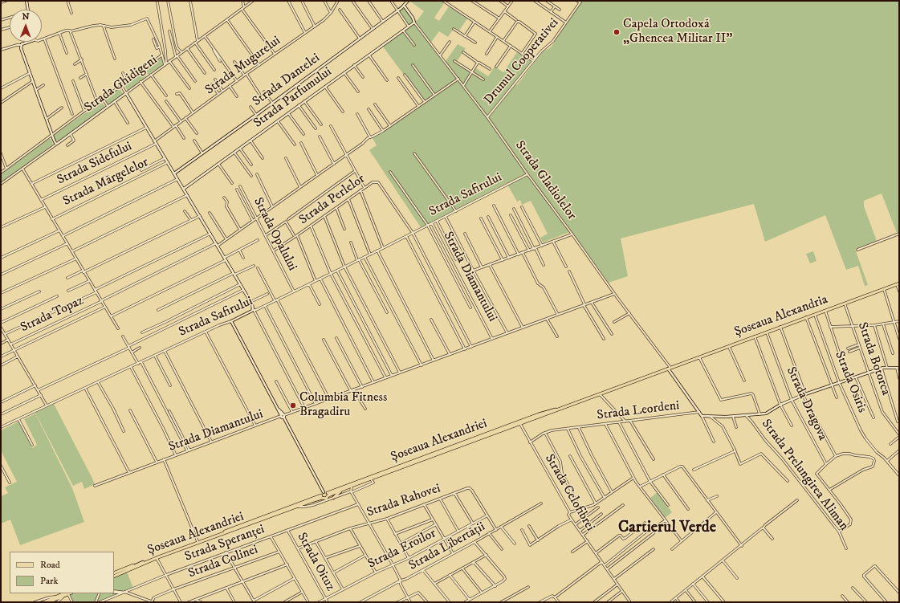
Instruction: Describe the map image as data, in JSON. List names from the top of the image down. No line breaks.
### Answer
{"streets":{"main road":["Șoseaua Alexandria","Șoseaua Alexandriei"],"street":["Drumul Cooperativei","Strada Mugurelui","Strada Dantelei","Strada Ghidigeni","Strada Parfumului","Strada Sidefului","Strada Gladiolelor","Strada Mărgelelor","Strada Safirului","Strada Perlelor","Strada Opalului","Strada Diamantului","Strada Topaz","Strada Botorca","Strada Osiris","Strada Dragova","Strada Leordeni","Strada Prelungirea Aliman","Strada Celofibrei","Strada Rahovei","Strada Speranței","Strada Libertății","Strada Eroilor","Strada Colinei","Strada Oituz"]},"crossings":[["Drumul Cooperativei","Strada Gladiolelor"],["Strada Mugurelui","Strada Mărgelelor"],["Strada Dantelei","Strada Gladiolelor"],["Strada Dantelei","Strada Mărgelelor"],["Strada Ghidigeni","Strada Mărgelelor"],["Strada Ghidigeni","Strada Topaz"],["Strada Parfumului","Strada Gladiolelor"],["Strada Parfumului","Strada Mărgelelor"],["Strada Sidefului","Strada Mărgelelor"],["Strada Sidefului","Strada Topaz"],["Strada Gladiolelor","Strada Safirului"],["Strada Gladiolelor","Strada Diamantului"],["Strada Gladiolelor","Șoseaua Alexandria"],["Strada Gladiolelor","Șoseaua Alexandriei"],["Strada Mărgelelor","Strada Safirului"],["Strada Mărgelelor","Strada Topaz"],["Strada Safirului","Strada Perlelor"],["Strada Safirului","Strada Opalului"],["Strada Safirului","Strada Diamantului"],["Strada Safirului","Strada Topaz"],["Strada Perlelor","Strada Opalului"],["Șoseaua Alexandria","Strada Botorca"],["Șoseaua Alexandria","Strada Osiris"],["Șoseaua Alexandria","Strada Dragova"],["Șoseaua Alexandria","Șoseaua Alexandriei"],["Strada Leordeni","Strada Celofibrei"],["Șoseaua Alexandriei","Strada Celofibrei"],["Strada Rahovei","Strada Libertății"],["Strada Rahovei","Strada Eroilor"],["Strada Rahovei","Strada Oituz"],["Strada Speranței","Strada Oituz"],["Strada Eroilor","Strada Oituz"]],"districts":["Cartierul Verde"],"places":["Capela Ortodoxă „Ghencea Militar II”","Columbia Fitness Bragadiru"],"legend":["Road","Park"],"north":"top"}
